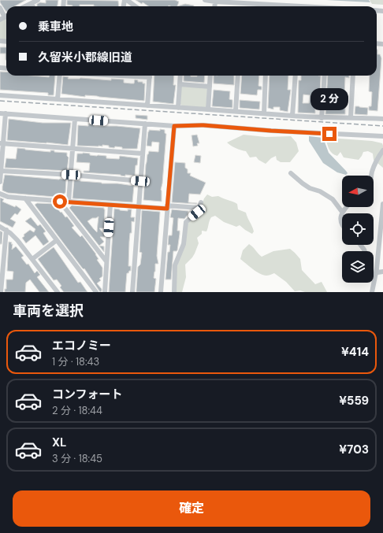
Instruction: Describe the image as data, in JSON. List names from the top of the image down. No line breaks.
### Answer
{"north":"left","page":{"banner":["乗車地","久留米小郡線旧道"],"bubble":"2 分","heading":"車両を選択","list":[{"name":"エコノミー","note":"1 分 · 18:43","value":"¥414"},{"name":"コンフォート","note":"2 分 · 18:44","value":"¥559"},{"name":"XL","note":"3 分 · 18:45","value":"¥703"}],"buttons":"確定"}}
